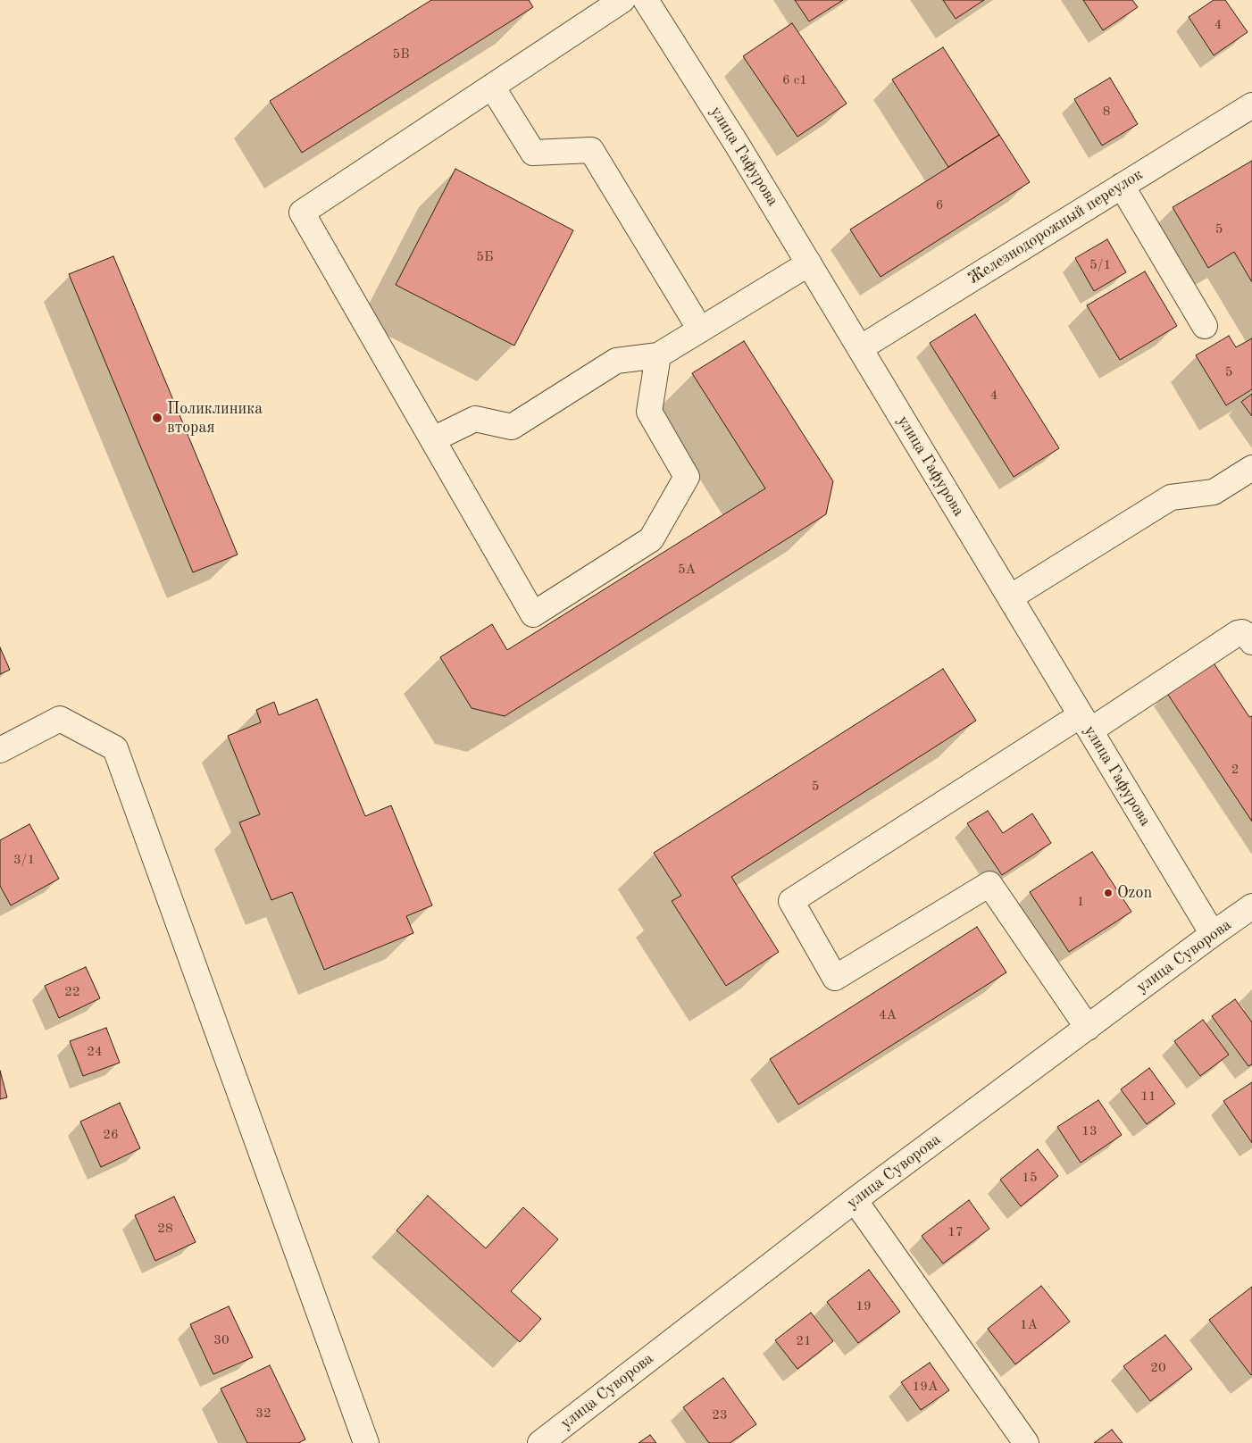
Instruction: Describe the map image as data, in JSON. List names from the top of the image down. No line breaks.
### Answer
{"streets":{"street":["улица Гафурова","Железнодорожный переулок","улица Суворова"]},"crossings":[["улица Гафурова","Железнодорожный переулок"],["улица Гафурова","улица Суворова"]],"places":["Поликлиника вторая","Ozon"],"house_numbers":["4","5В","6 с1","8","6","5","5Б","5/1","5","4","5А","2","5","3/1","1","22","4А","24","11","13","26","15","28","17","19","1А","30","21","20","19А","32","23"]}
